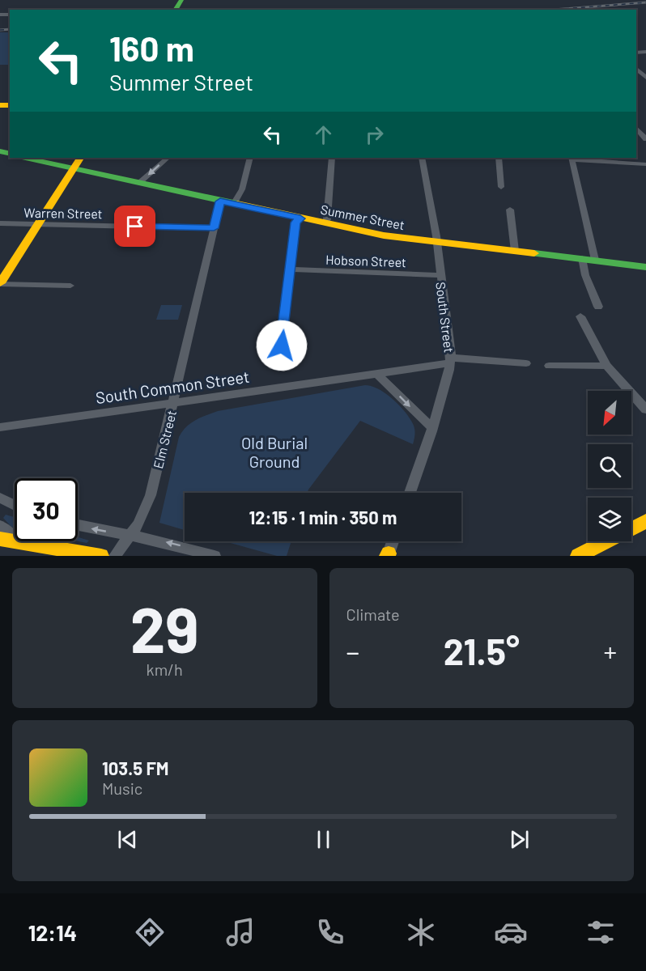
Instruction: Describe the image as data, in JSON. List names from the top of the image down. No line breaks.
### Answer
{"streets":{"main road":["Summer Street"],"street":["Warren Street","Hobson Street","South Street","South Common Street","Elm Street"]},"crossings":[["Warren Street","Elm Street"],["Summer Street","South Street"],["Summer Street","Elm Street"],["Hobson Street","South Street"],["South Street","South Common Street"],["South Common Street","Elm Street"]],"parks":["Old Burial Ground"],"north":"bottom left","page":{"turn":["160 m","Summer Street"],"limit":"30","trip":"12:15 · 1 min · 350 m","tile":[["29","km/h"],"Climate"],"heat":["−","21.5°","+"],"song":["103.5 FM","Music"],"tabs":"12:14"}}
